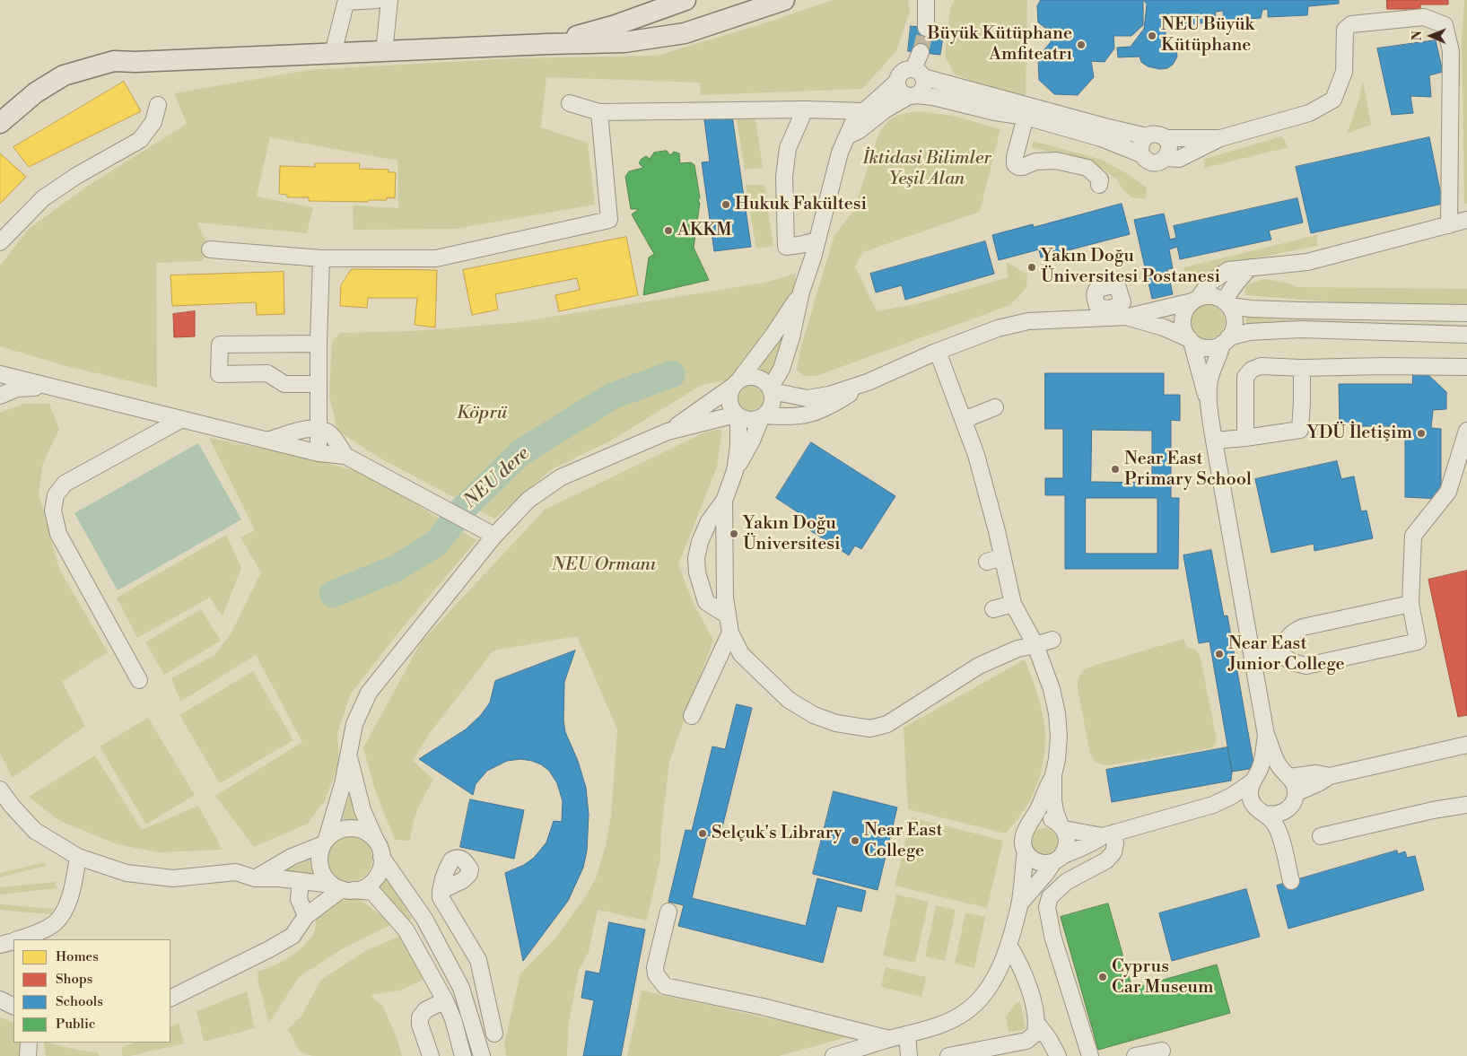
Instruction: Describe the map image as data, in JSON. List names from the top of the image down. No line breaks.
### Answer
{"water":["NEU dere"],"parks":["İktidasi Bilimler Yeşil Alan","Köprü","NEU Ormanı"],"places":["NEU Büyük Kütüphane","Büyük Kütüphane Amfiteatrı","Hukuk Fakültesi","AKKM","Yakın Doğu Üniversitesi Postanesi","YDÜ İletişim","Near East Primary School","Yakın Doğu Üniversitesi","Near East Junior College","Selçuk's Library","Near East College","Cyprus Car Museum"],"legend":["Homes","Shops","Schools","Public"],"north":"left"}
